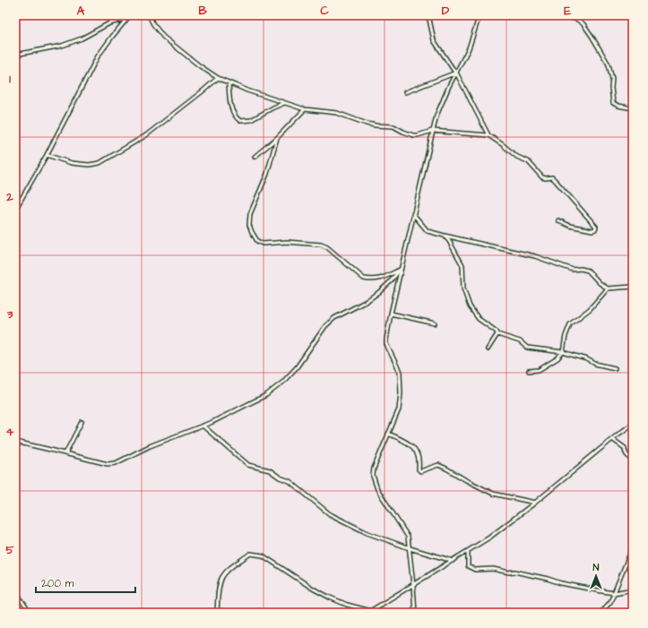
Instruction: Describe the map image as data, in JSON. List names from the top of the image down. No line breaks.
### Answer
{"scale_bar":"200 m","north":"top","grid":{"columns":["A","B","C","D","E"],"rows":["1","2","3","4","5"]}}
